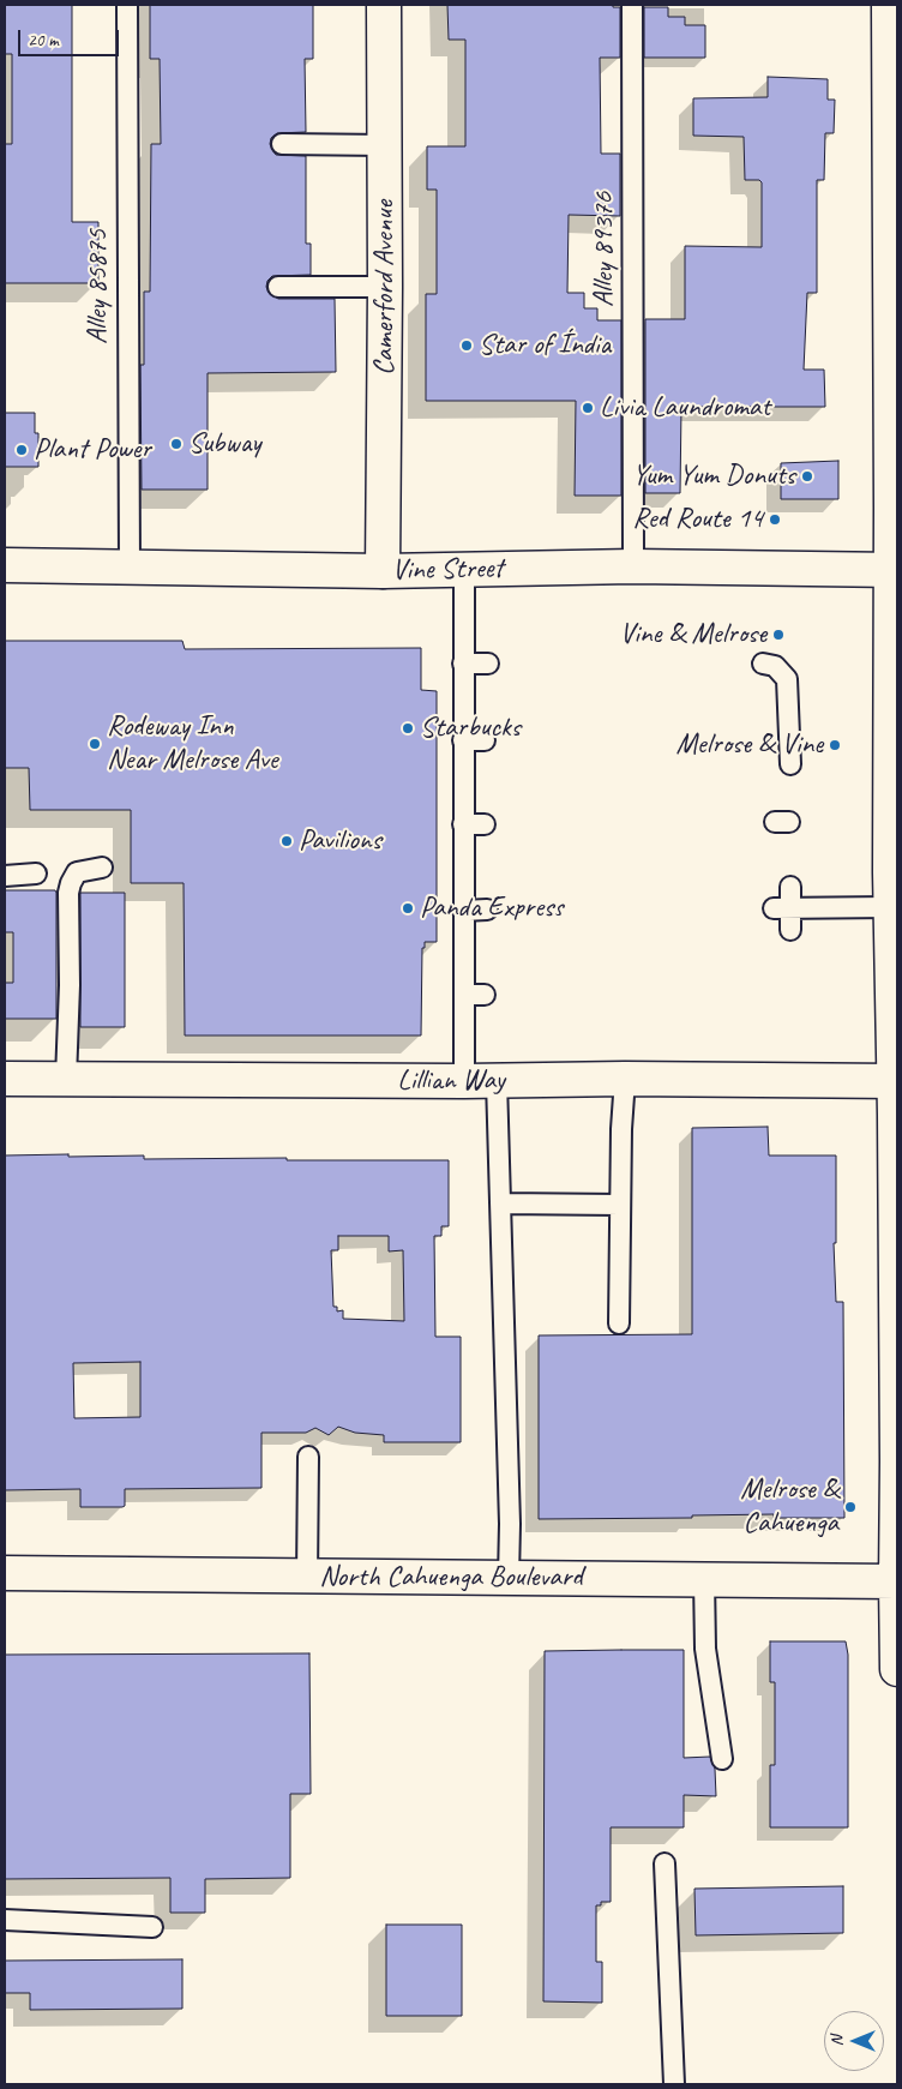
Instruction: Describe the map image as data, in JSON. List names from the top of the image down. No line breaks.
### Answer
{"streets":{"main road":["Camerford Avenue","Vine Street","Lillian Way","North Cahuenga Boulevard"],"lane":["Alley 89376","Alley 85875"]},"crossings":[["Alley 89376","Vine Street"],["Alley 85875","Vine Street"],["Camerford Avenue","Vine Street"]],"places":["Star of Índia","Livia Laundromat","Subway","Plant Power","Yum Yum Donuts","Red Route 14","Vine & Melrose","Starbucks","Rodeway Inn Near Melrose Ave","Melrose & Vine","Pavilions","Panda Express","Melrose & Cahuenga"],"scale_bar":"20 m","north":"left"}
